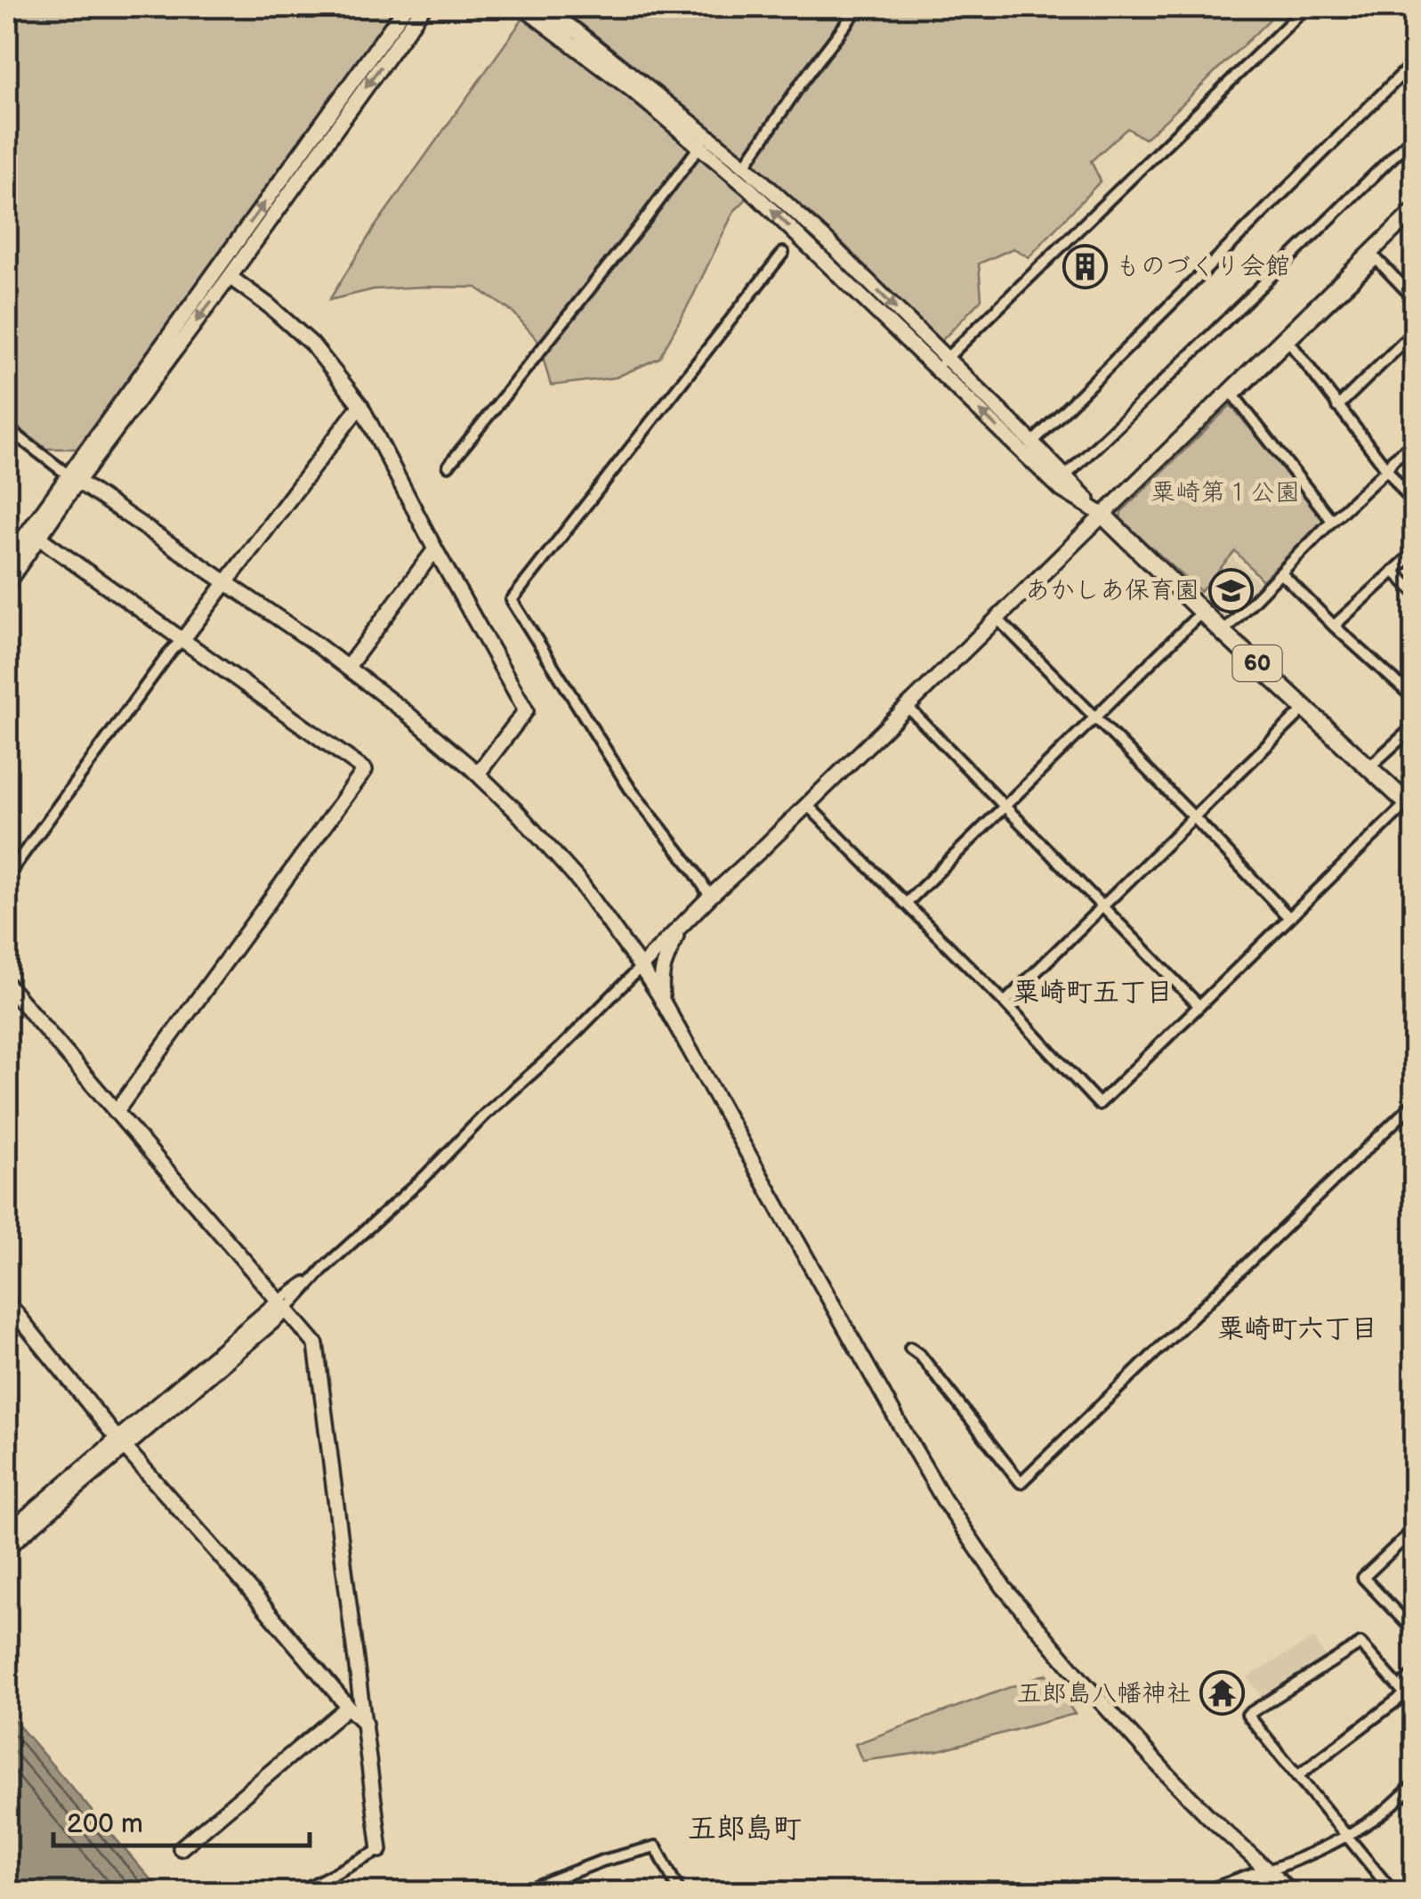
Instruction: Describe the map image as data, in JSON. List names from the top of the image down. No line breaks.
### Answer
{"streets":{"main road":["60"]},"districts":["粟崎町五丁目","粟崎町六丁目","五郎島町"],"parks":["粟崎第１公園"],"places":{"building":["ものづくり会館"],"school or university":["あかしあ保育園"],"temple":["五郎島八幡神社"]},"scale_bar":"200 m"}
